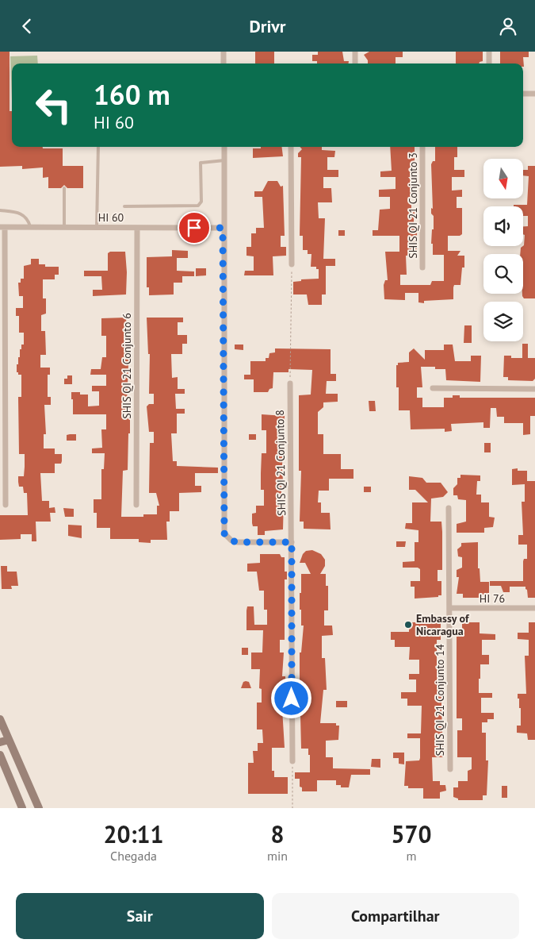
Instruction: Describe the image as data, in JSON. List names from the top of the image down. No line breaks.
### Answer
{"streets":{"street":["SHIS QI 21 Conjunto 3","HI 60","SHIS QI 21 Conjunto 6","SHIS QI 21 Conjunto 8","HI 76","SHIS QI 21 Conjunto 14"]},"crossings":[["HI 60","SHIS QI 21 Conjunto 6"],["HI 76","SHIS QI 21 Conjunto 14"]],"places":["Embassy of Nicaragua"],"north":"bottom","page":{"header":"Drivr","turn":["160 m","HI 60"],"eta":["20:11","Chegada","8","min","570","m"],"buttons":["Sair","Compartilhar"]}}
